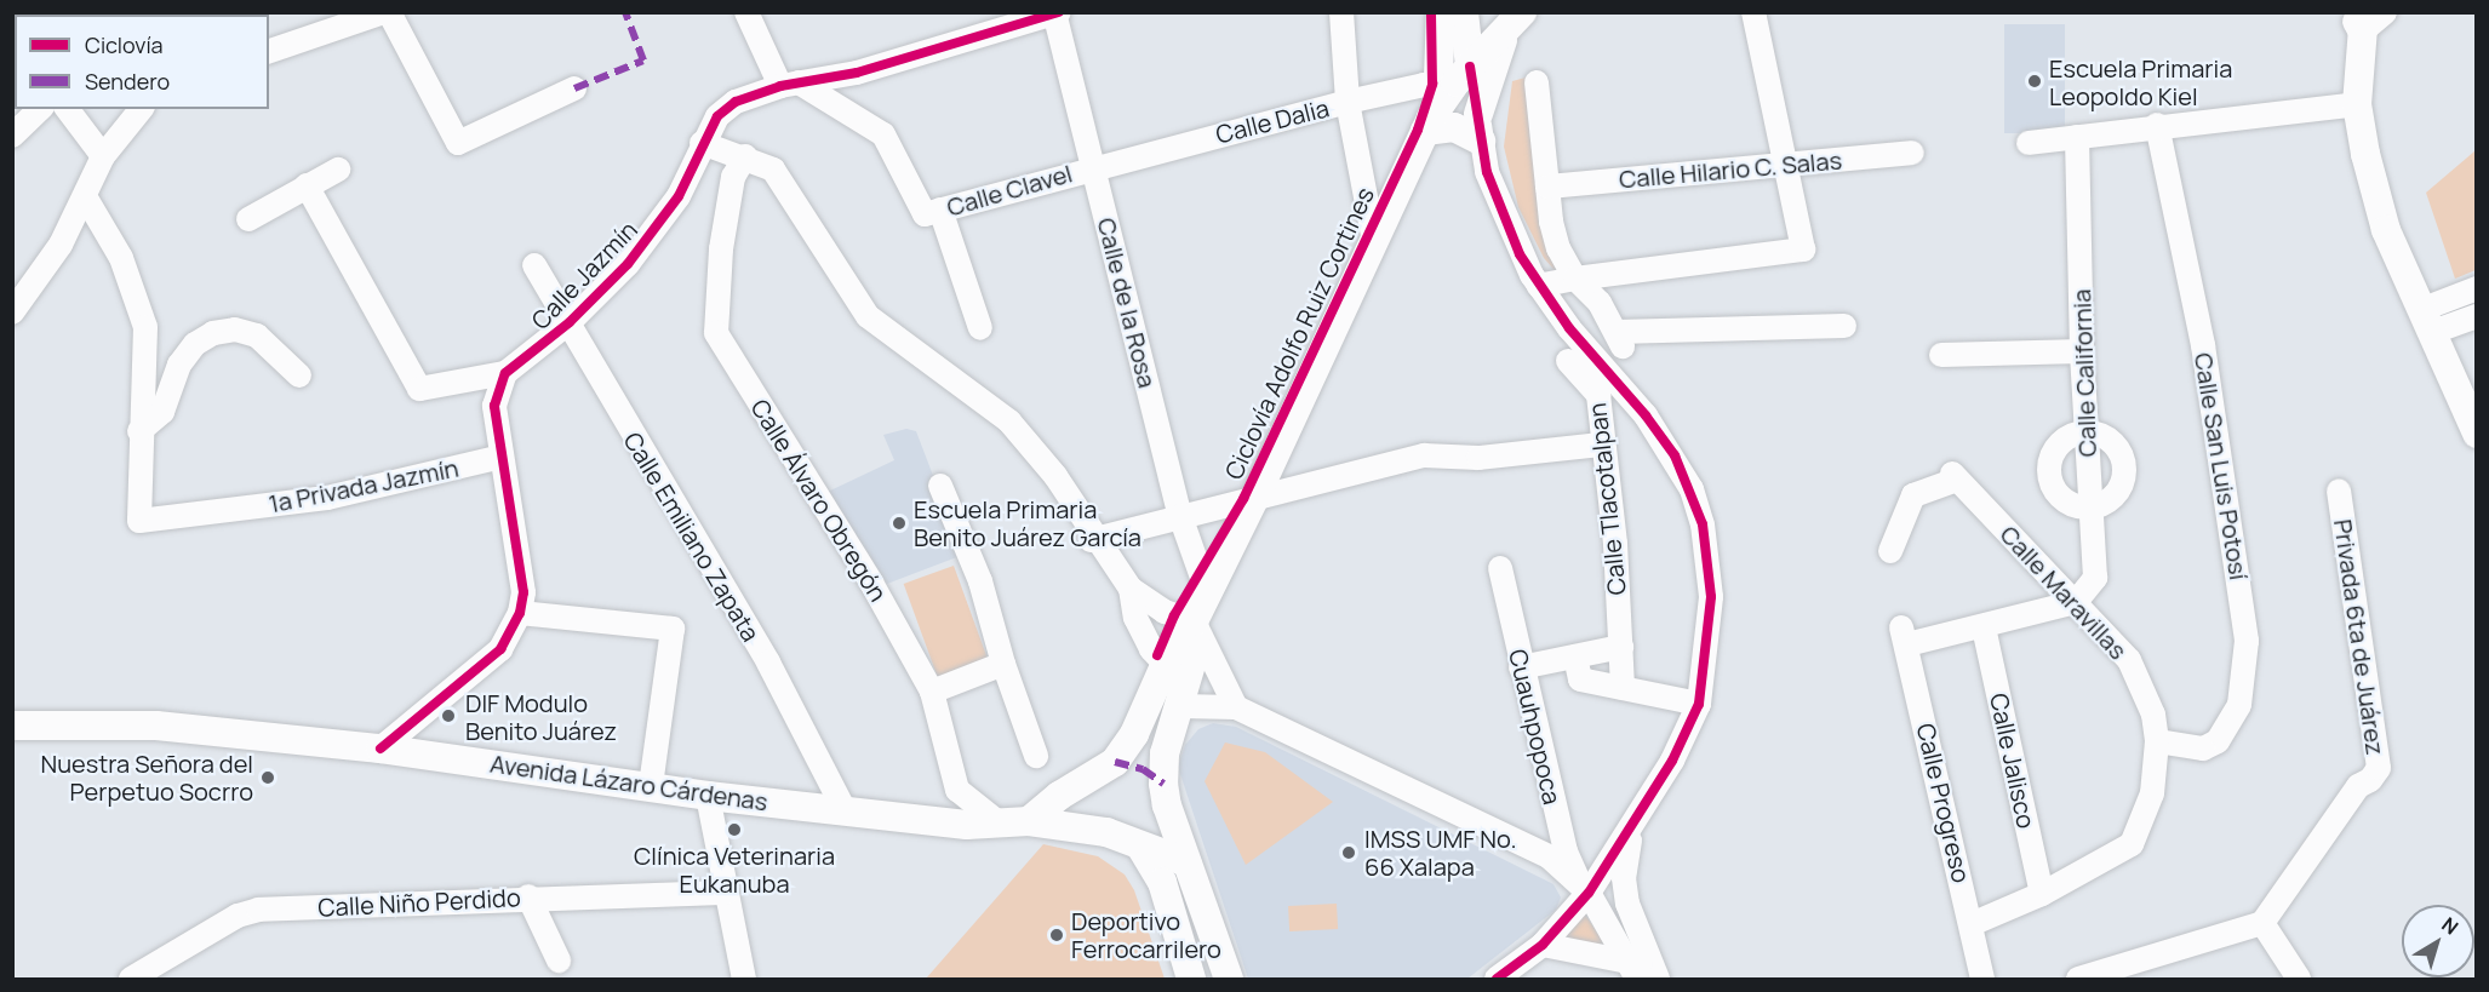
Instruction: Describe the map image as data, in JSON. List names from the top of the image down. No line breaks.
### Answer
{"streets":{"main road":["Avenida Lázaro Cárdenas"],"street":["Calle Dalia","Calle Hilario C. Salas","Calle Clavel","Calle Jazmín","Calle de la Rosa","Calle California","Calle San Luis Potosí","1a Privada Jazmín","Calle Tlacotalpan","Calle Álvaro Obregón","Calle Emiliano Zapata","Calle Maravillas","Privada 6ta de Juárez","Cuauhpopoca","Calle Jalisco","Calle Progreso","Calle Niño Perdido"],"cycle path":["Ciclovía Adolfo Ruiz Cortines"]},"crossings":[["Calle Dalia","Calle Clavel"],["Calle Dalia","Calle de la Rosa"],["Calle Clavel","Calle de la Rosa"],["Calle Jazmín","Calle de la Rosa"],["Calle Jazmín","Calle Emiliano Zapata"],["Calle California","Calle Maravillas"],["Calle San Luis Potosí","Calle Maravillas"],["Calle Álvaro Obregón","Avenida Lázaro Cárdenas"],["Calle Emiliano Zapata","Avenida Lázaro Cárdenas"],["Calle Maravillas","Calle Jalisco"],["Calle Maravillas","Calle Progreso"],["Calle Jalisco","Calle Progreso"]],"places":["Escuela Primaria Leopoldo Kiel","Escuela Primaria Benito Juárez García","DIF Modulo Benito Juárez","Nuestra Señora del Perpetuo Socrro","Clínica Veterinaria Eukanuba","IMSS UMF No. 66 Xalapa","Deportivo Ferrocarrilero"],"legend":["Ciclovía","Sendero"],"north":"top right"}
